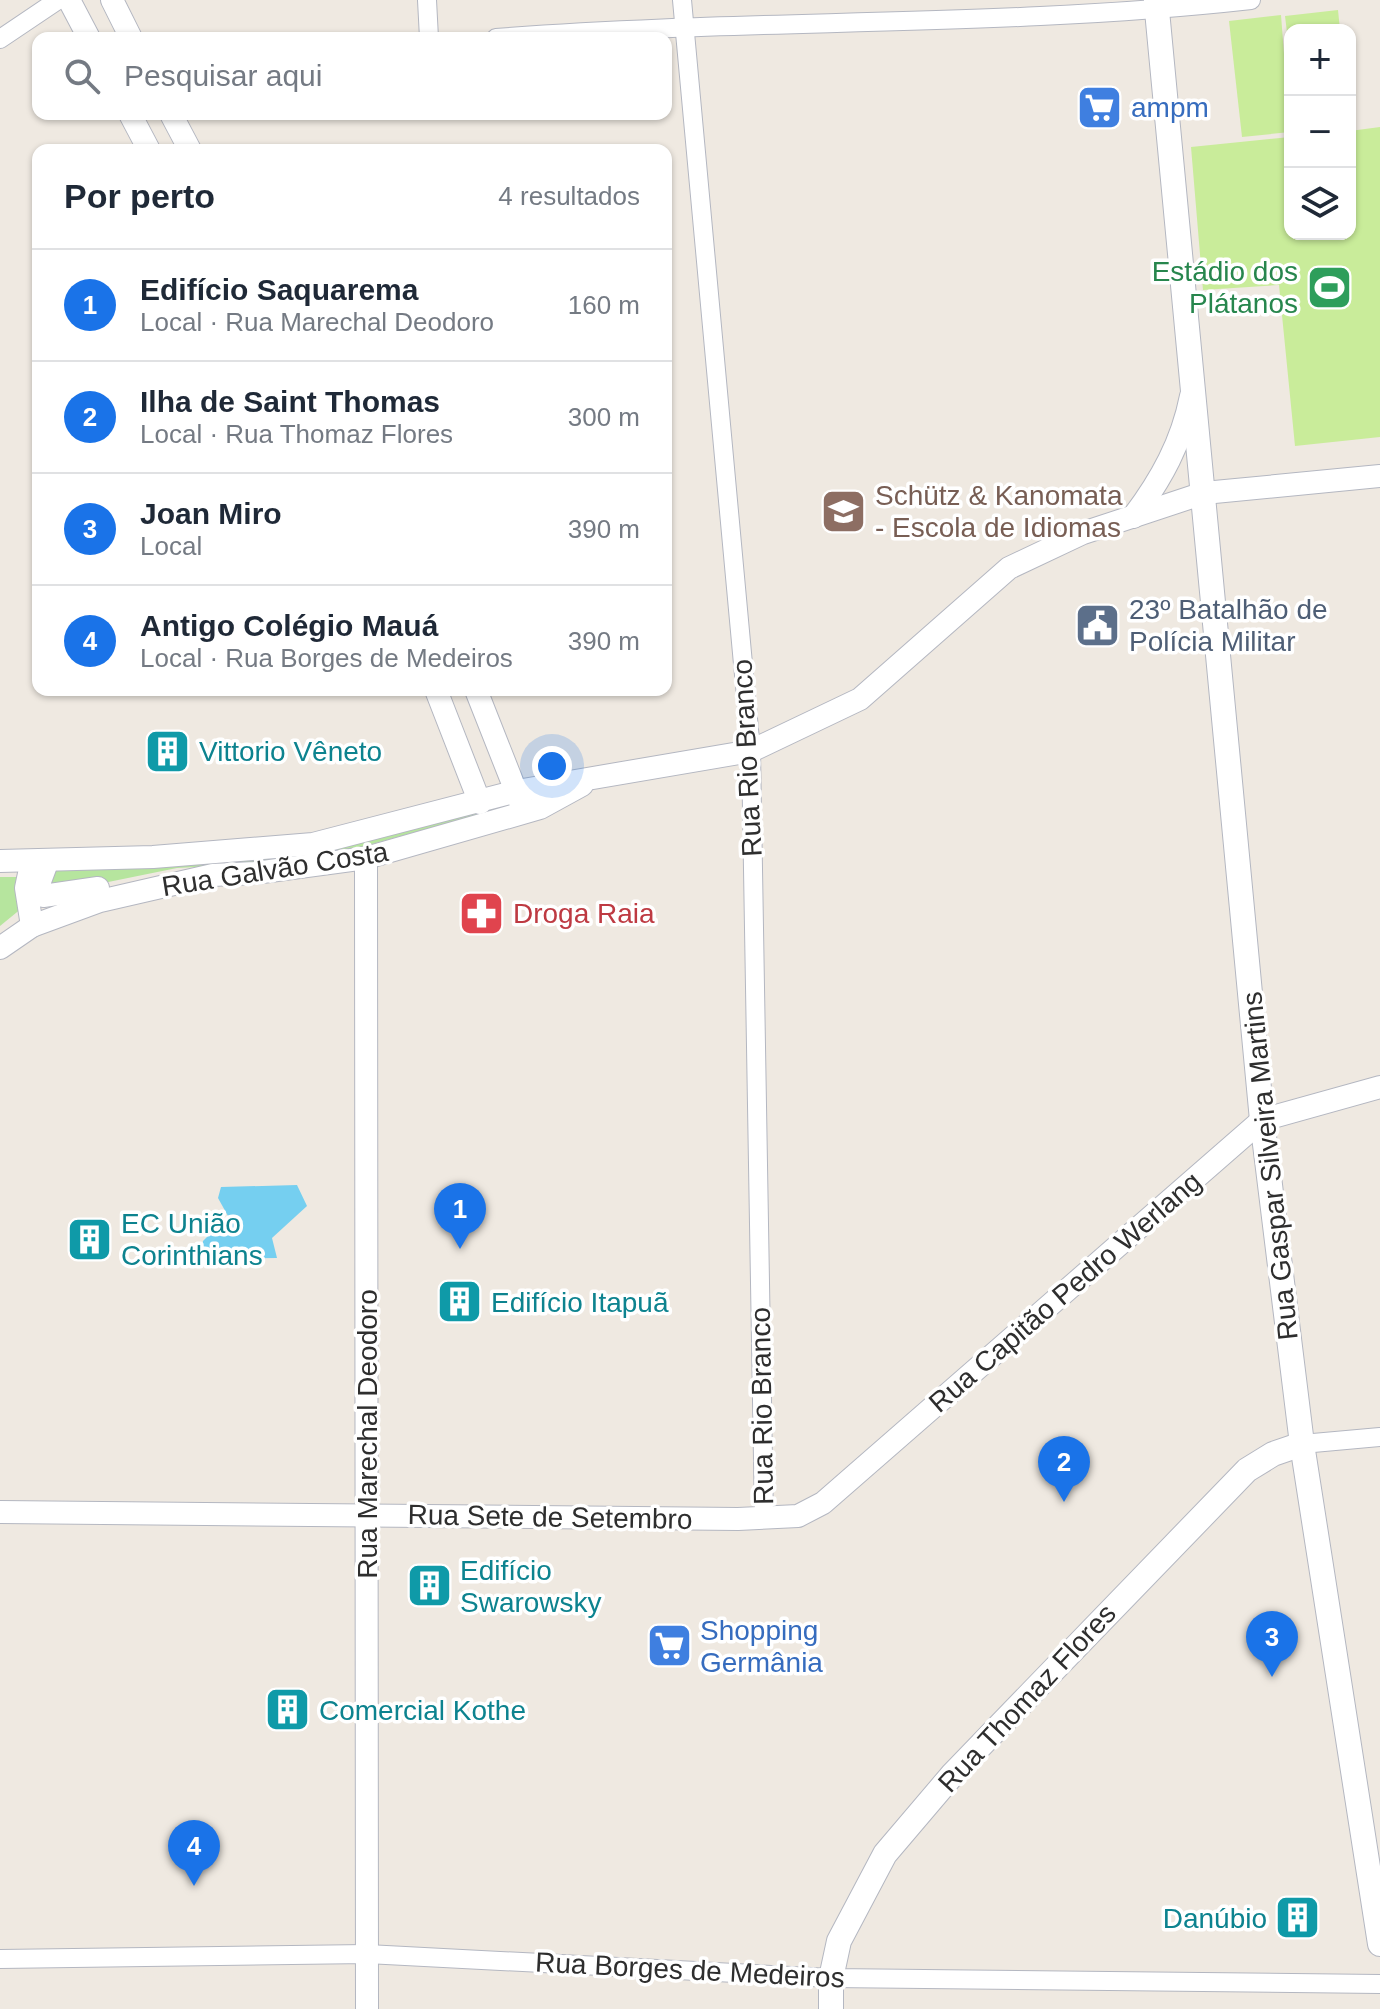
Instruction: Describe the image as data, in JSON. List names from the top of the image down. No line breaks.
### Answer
{"streets":{"main road":["Rua Gaspar Silveira Martins","Rua Thomaz Flores"],"street":["Rua Rio Branco","Rua Galvão Costa","Rua Capitão Pedro Werlang","Rua Marechal Deodoro","Rua Sete de Setembro","Rua Borges de Medeiros"]},"crossings":[["Rua Rio Branco","Rua Galvão Costa"],["Rua Rio Branco","Rua Capitão Pedro Werlang"],["Rua Rio Branco","Rua Sete de Setembro"],["Rua Galvão Costa","Rua Gaspar Silveira Martins"],["Rua Galvão Costa","Rua Marechal Deodoro"],["Rua Gaspar Silveira Martins","Rua Capitão Pedro Werlang"],["Rua Gaspar Silveira Martins","Rua Thomaz Flores"],["Rua Capitão Pedro Werlang","Rua Sete de Setembro"],["Rua Marechal Deodoro","Rua Sete de Setembro"],["Rua Marechal Deodoro","Rua Borges de Medeiros"],["Rua Thomaz Flores","Rua Borges de Medeiros"]],"places":{"supermarket":["ampm","Shopping Germânia"],"sports":["Estádio dos Plátanos"],"school or university":["Schütz & Kanomata - Escola de Idiomas"],"public building":["23º Batalhão de Polícia Militar"],"building":["Vittorio Vêneto","EC União Corinthians","Edifício Itapuã","Edifício Swarowsky","Comercial Kothe","Danúbio"],"pharmacy":["Droga Raia"]},"page":{"map_buttons":["+","−"],"search":"Pesquisar aqui","heading":["Por perto","4 resultados"],"list":[{"mark":"1","name":"Edifício Saquarema","note":"Local · Rua Marechal Deodoro","value":"160 m"},{"mark":"2","name":"Ilha de Saint Thomas","note":"Local · Rua Thomaz Flores","value":"300 m"},{"mark":"3","name":"Joan Miro","note":"Local","value":"390 m"},{"mark":"4","name":"Antigo Colégio Mauá","note":"Local · Rua Borges de Medeiros","value":"390 m"}],"pins":["1","2","3","4"]}}
